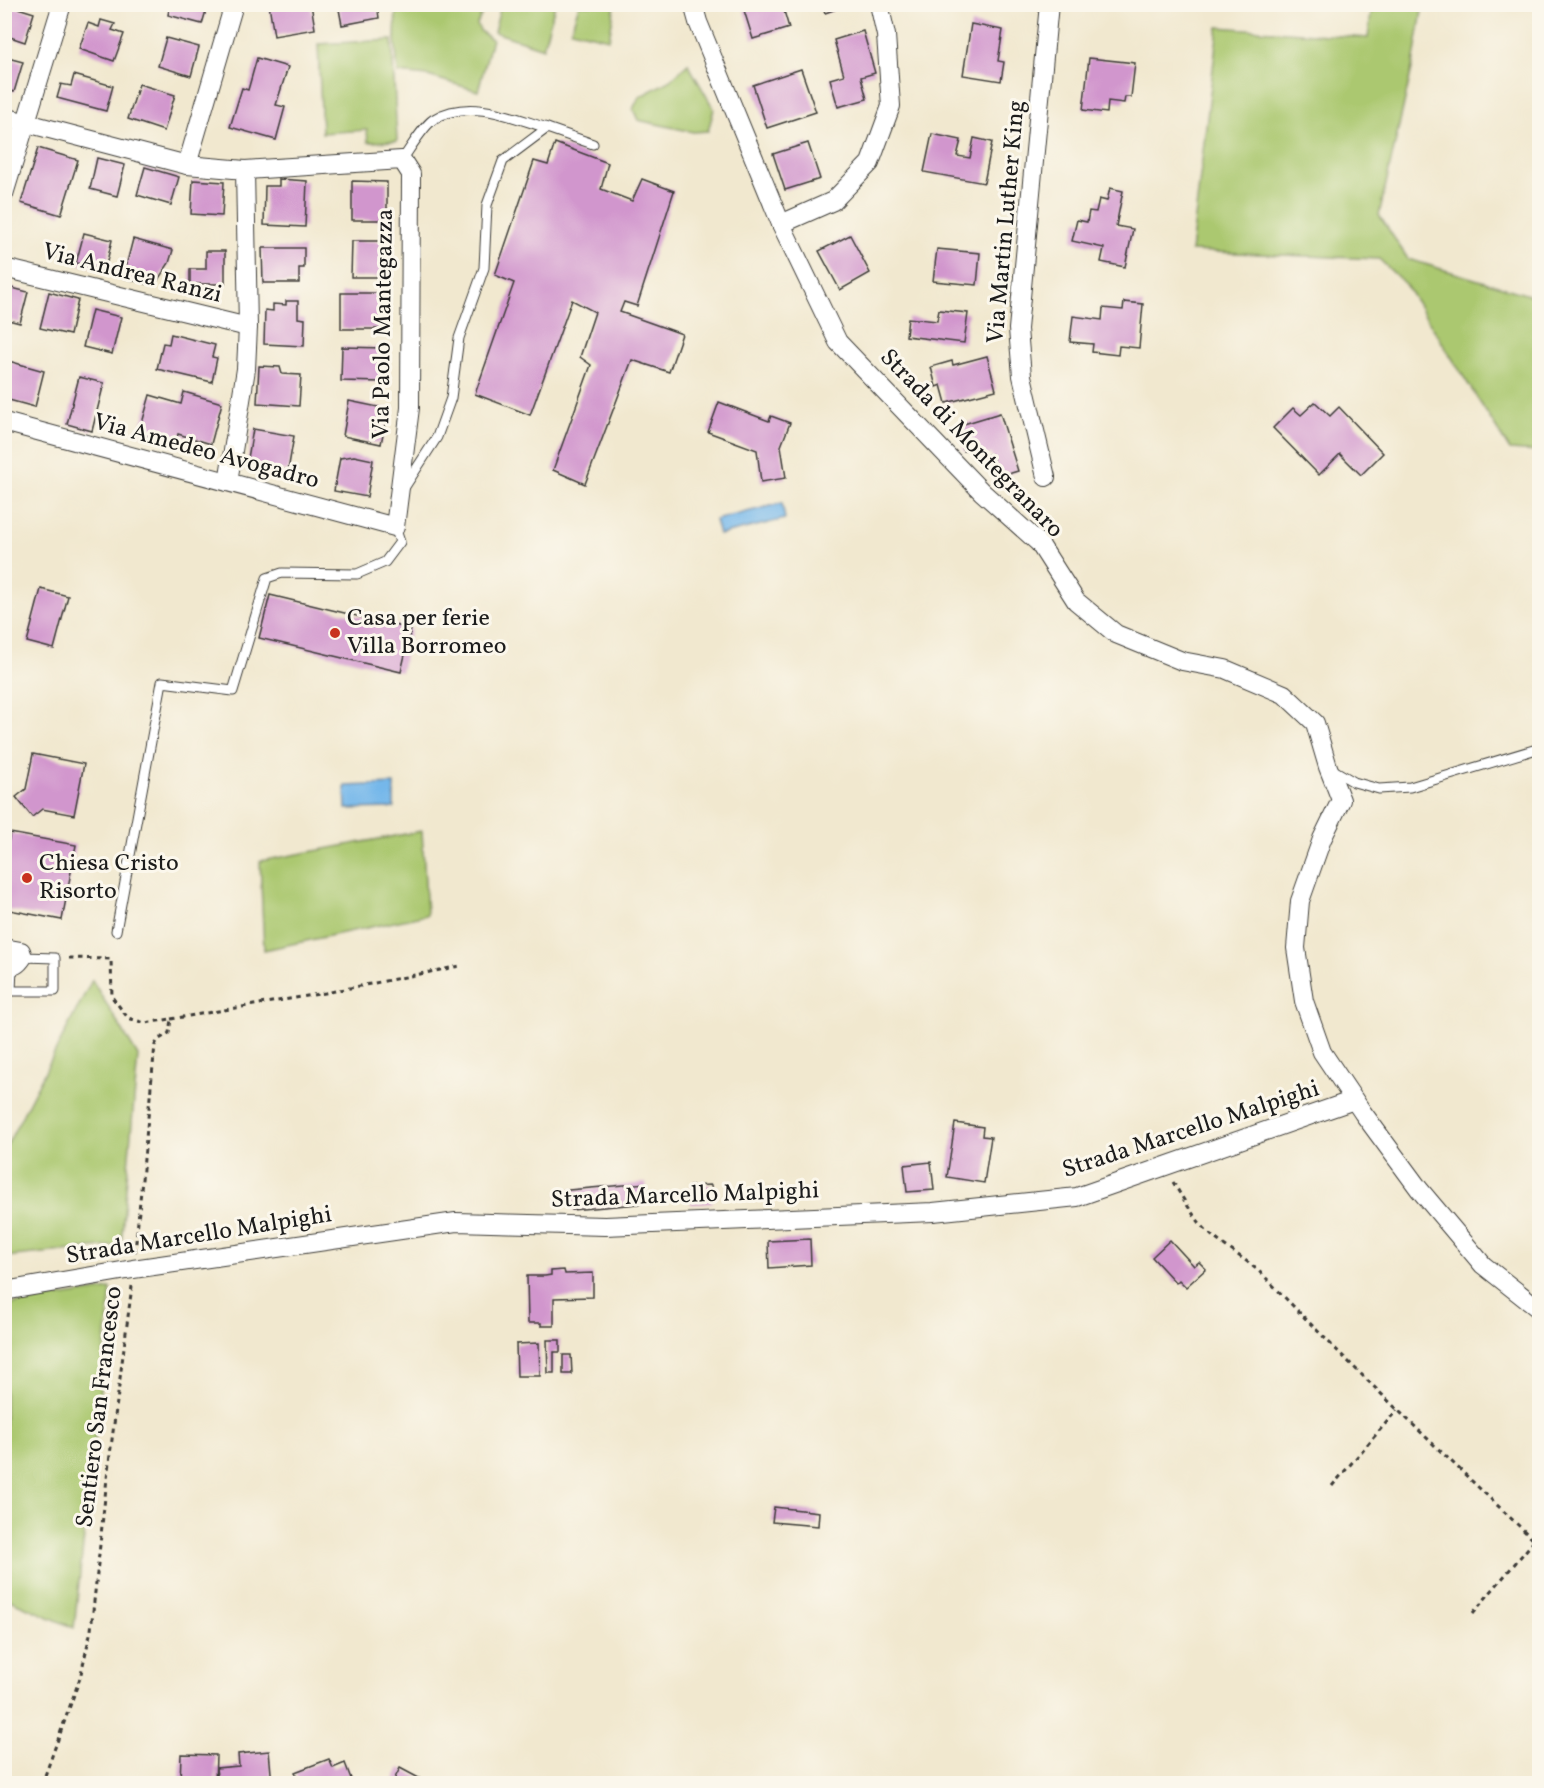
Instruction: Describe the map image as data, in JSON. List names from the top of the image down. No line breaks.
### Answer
{"streets":{"street":["Via Martin Luther King","Via Andrea Ranzi","Via Paolo Mantegazza","Strada di Montegranaro","Via Amedeo Avogadro","Strada Marcello Malpighi"],"path":["Sentiero San Francesco"]},"crossings":[["Via Paolo Mantegazza","Via Amedeo Avogadro"],["Strada di Montegranaro","Strada Marcello Malpighi"],["Strada Marcello Malpighi","Sentiero San Francesco"]],"places":["Casa per ferie Villa Borromeo","Chiesa Cristo Risorto"]}
